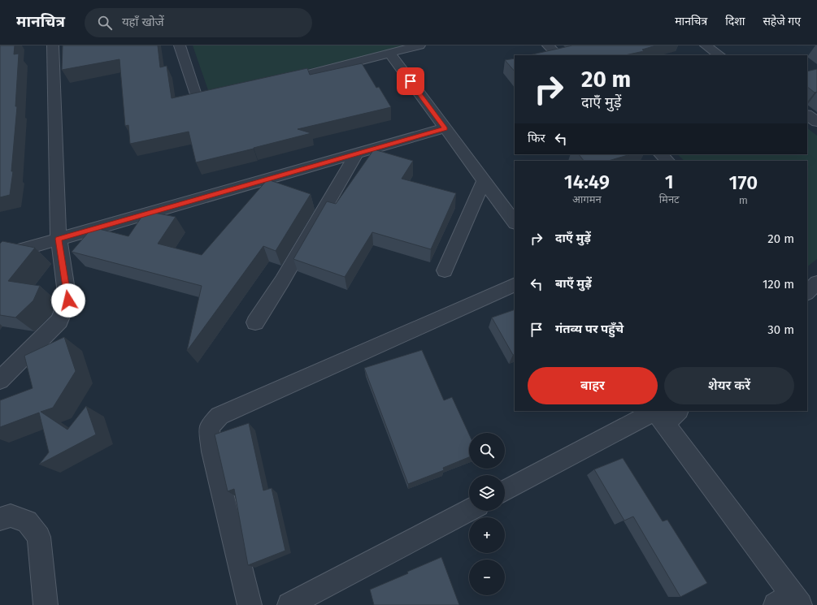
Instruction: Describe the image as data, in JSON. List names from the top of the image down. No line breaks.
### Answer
{"page":{"header":"मानचित्र","search":"यहाँ खोजें","nav":["मानचित्र","दिशा","सहेजे गए"],"turn":["20 m","दाएँ मुड़ें"],"then":"फिर","eta":["14:49","आगमन","1","मिनट","170","m"],"list":[{"name":"दाएँ मुड़ें","value":"20 m"},{"name":"बाएँ मुड़ें","value":"120 m"},{"name":"गंतव्य पर पहुँचे","value":"30 m"}],"buttons":["बाहर","शेयर करें"],"map_buttons":["+","−"]}}
